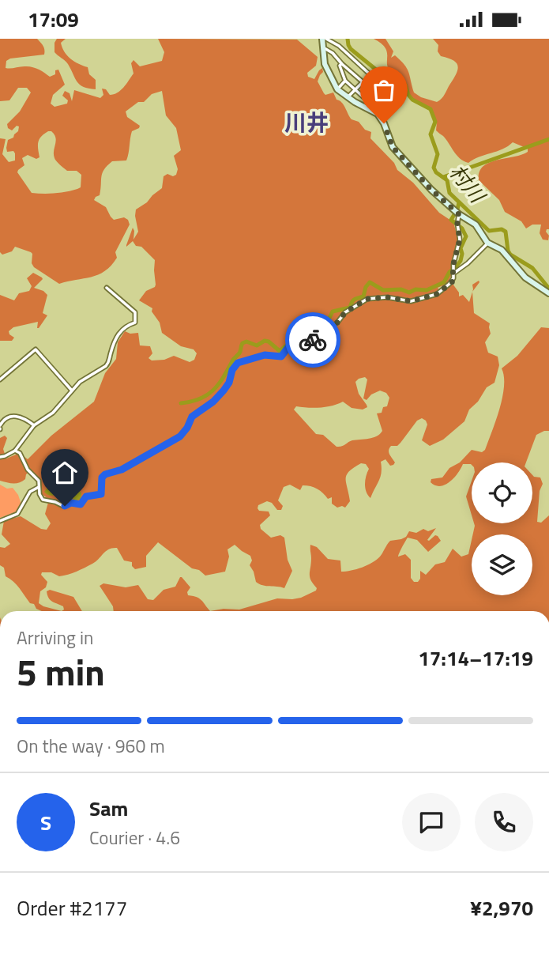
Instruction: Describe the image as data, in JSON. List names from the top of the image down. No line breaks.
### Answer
{"districts":["川井"],"water":["村川"],"page":{"status":"17:09","heading":["5 min","Arriving in","17:14–17:19"],"panel":["Sam","Courier · 4.6","Order #2177","¥2,970"],"bar":"On the way · 960 m","round":"S"}}
